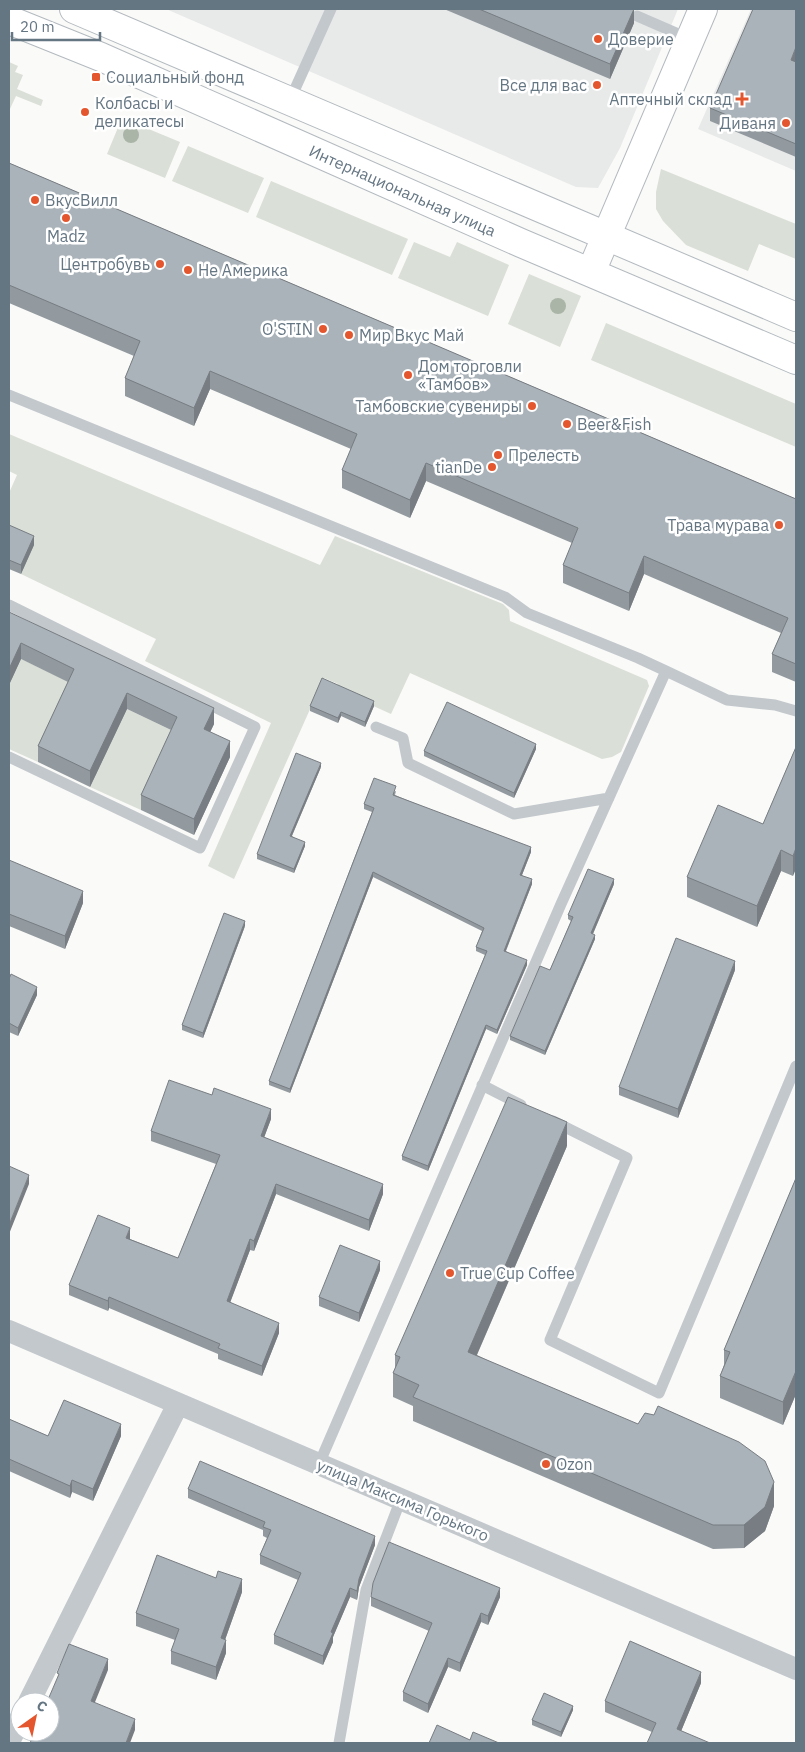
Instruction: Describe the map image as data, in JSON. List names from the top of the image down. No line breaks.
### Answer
{"streets":{"main road":["Интернациональная улица"],"street":["улица Максима Горького"]},"places":{"other":["Доверие","Все для вас","Колбасы и деликатесы","Диваня","ВкусВилл","Madz","Центробувь","Не Америка","O'STIN","Мир Вкус Май","Дом торговли «Тамбов»","Тамбовские сувениры","Beer&Fish","Прелесть","tianDe","Трава мурава","True Cup Coffee","Ozon"],"transit":["Социальный фонд"],"health":["Аптечный склад"]},"scale_bar":"20 m","north":"top right"}
